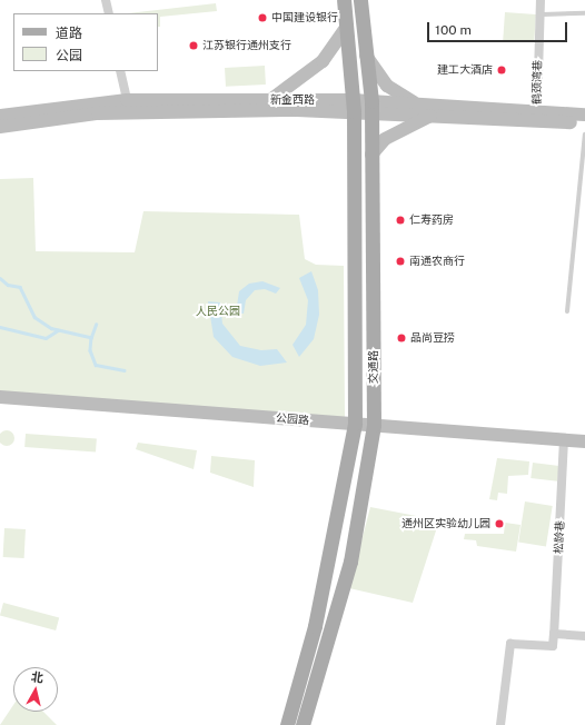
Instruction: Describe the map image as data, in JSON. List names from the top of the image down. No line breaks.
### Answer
{"streets":{"main road":["新金西路","交通路","公园路"],"street":["鹤颈湾巷","松龄巷"]},"crossings":[["鹤颈湾巷","新金西路"],["新金西路","交通路"],["交通路","公园路"],["公园路","松龄巷"]],"parks":["人民公园"],"places":["中国建设银行","江苏银行通州支行","建工大酒店","仁寿药房","南通农商行","品尚豆捞","通州区实验幼儿园"],"legend":["道路","公园"],"scale_bar":"100 m","north":"top"}
